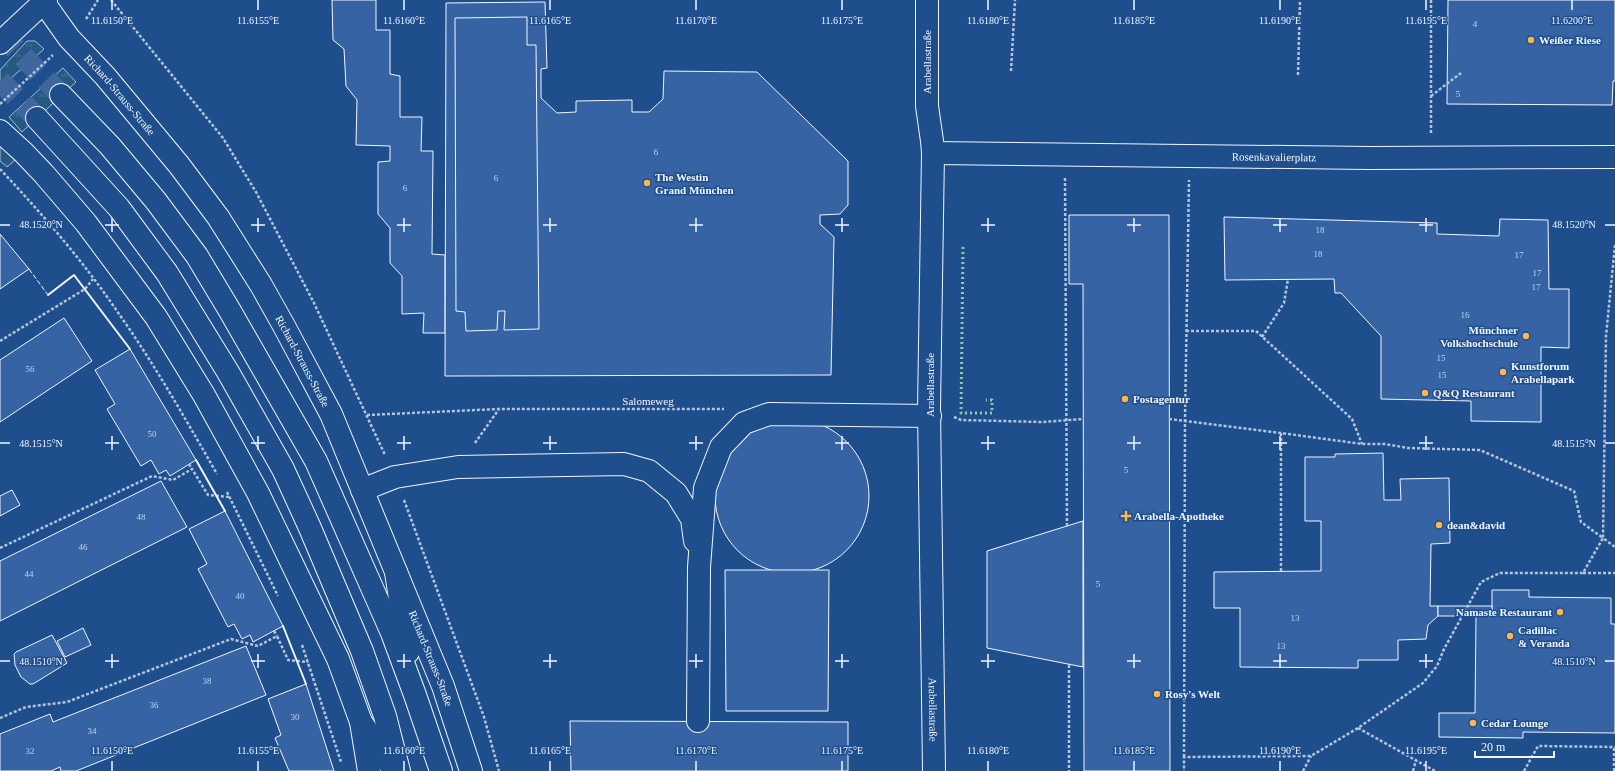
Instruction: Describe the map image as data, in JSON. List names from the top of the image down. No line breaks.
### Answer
{"streets":{"main road":["Arabellastraße","Richard-Strauss-Straße","Rosenkavalierplatz"],"path":["Salomeweg"]},"crossings":[["Arabellastraße","Rosenkavalierplatz"]],"places":{"other":["Weißer Riese","The Westin Grand München","Münchner Volkshochschule","Kunstforum Arabellapark","Q&Q Restaurant","Postagentur","dean&david","Namaste Restaurant","Cadillac & Veranda","Rosy's Welt","Cedar Lounge"],"health":["Arabella-Apotheke"]},"house_numbers":["4","5","6","6","6","18","18","17","17","17","16","15","56","15","50","5","48","46","44","5","40","13","13","38","36","30","34","32"],"scale_bar":"20 m","coordinates":["11.6150°E","11.6155°E","11.6160°E","11.6165°E","11.6170°E","11.6175°E","11.6180°E","11.6185°E","11.6190°E","11.6195°E","11.6200°E","48.1520°N","48.1515°N","48.1510°N"]}
